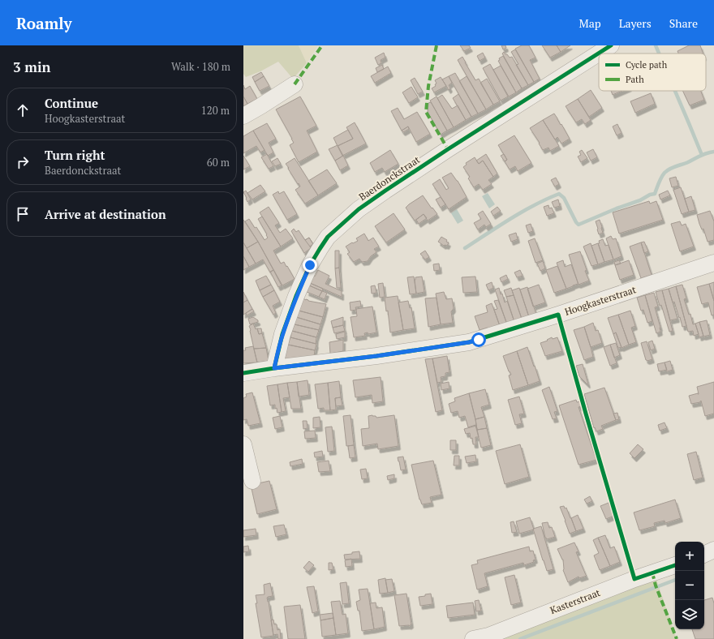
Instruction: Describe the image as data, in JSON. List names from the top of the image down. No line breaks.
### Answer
{"streets":{"street":["Baerdonckstraat","Hoogkasterstraat","Kasterstraat"]},"crossings":[["Baerdonckstraat","Hoogkasterstraat"]],"legend":["Cycle path","Path"],"page":{"header":"Roamly","nav":["Map","Layers","Share"],"heading":["3 min","Walk · 180 m"],"list":[["Continue","Hoogkasterstraat","120 m"],["Turn right","Baerdonckstraat","60 m"],"Arrive at destination"],"map_buttons":["+","−"]}}
